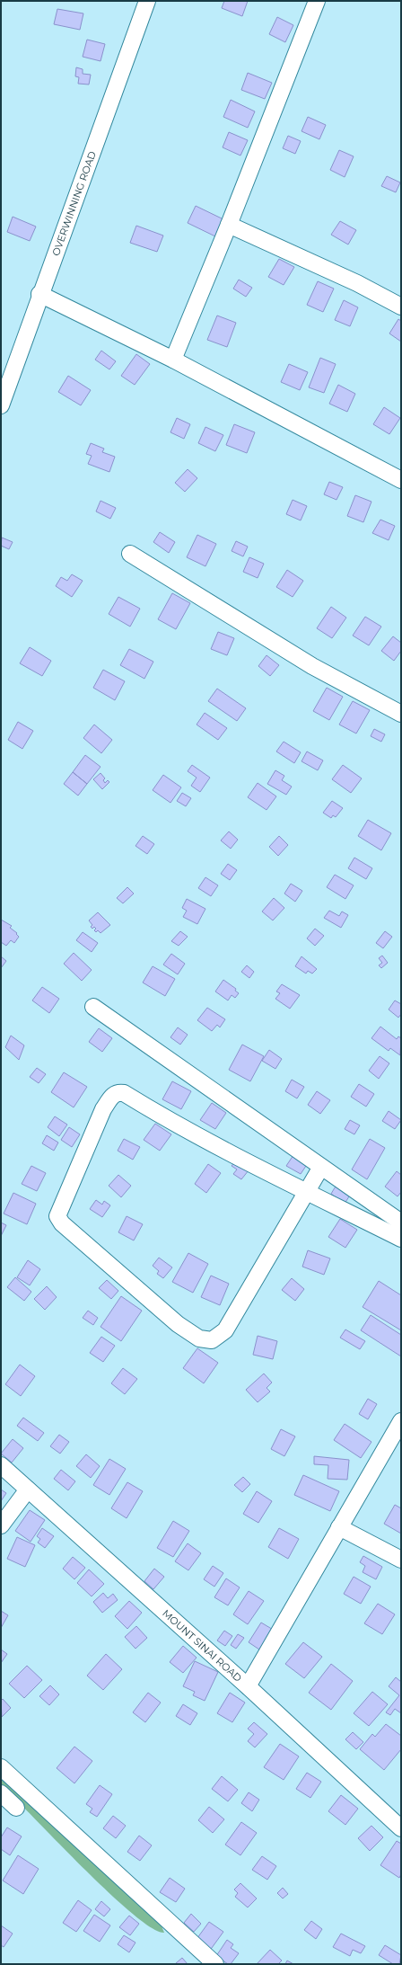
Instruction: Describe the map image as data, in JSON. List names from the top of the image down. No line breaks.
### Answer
{"streets":{"street":["OVERWINNING ROAD","MOUNT SINAI ROAD"]}}
